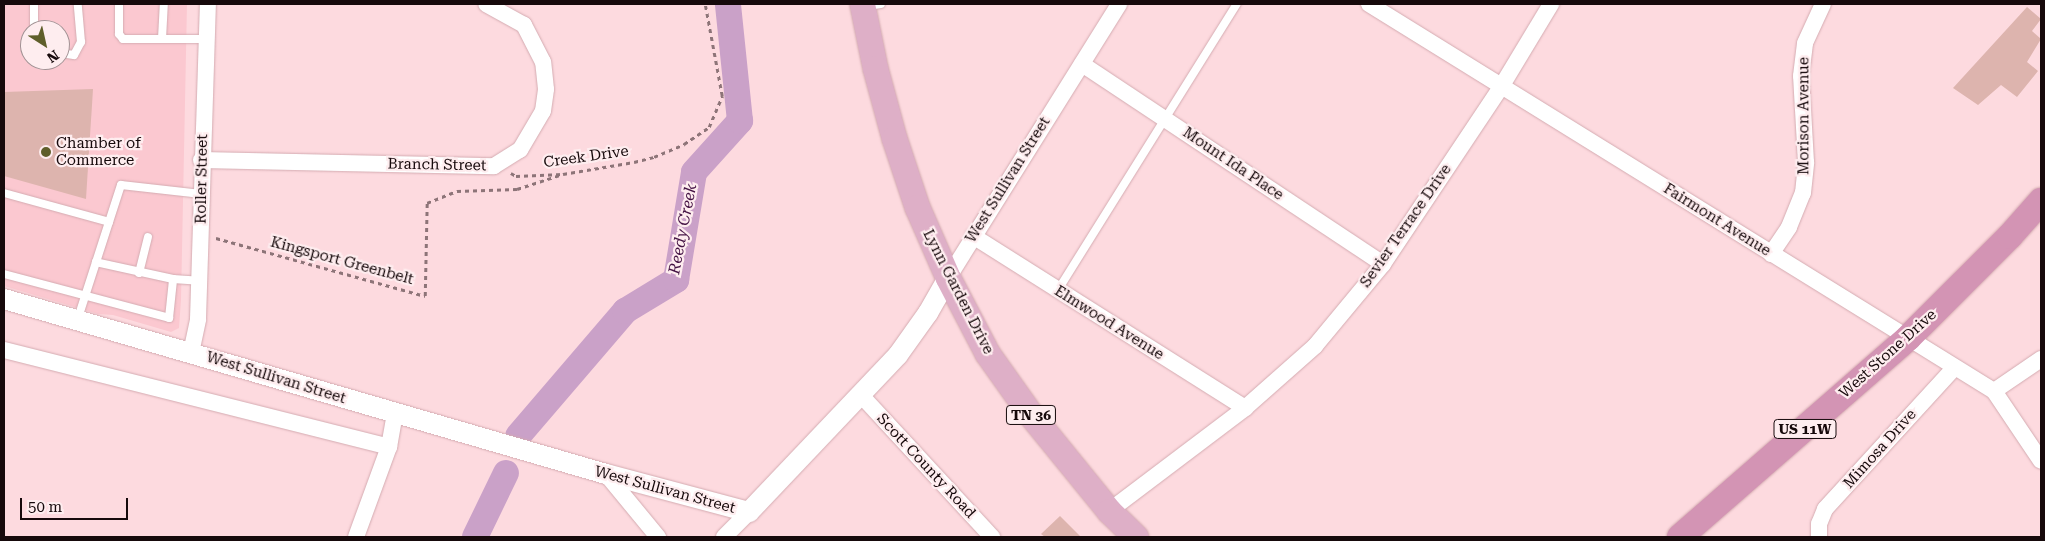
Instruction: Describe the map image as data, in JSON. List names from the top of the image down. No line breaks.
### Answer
{"streets":{"highway":["West Stone Drive","US 11W"],"main road":["Lynn Garden Drive","TN 36"],"street":["Morison Avenue","Mount Ida Place","Branch Street","Roller Street","West Sullivan Street","Fairmont Avenue","Sevier Terrace Drive","Elmwood Avenue","Mimosa Drive","Scott County Road"],"path":["Creek Drive","Kingsport Greenbelt"]},"crossings":[["Morison Avenue","Fairmont Avenue"],["Creek Drive","Branch Street"],["Creek Drive","Kingsport Greenbelt"],["Mount Ida Place","West Sullivan Street"],["Mount Ida Place","Sevier Terrace Drive"],["Branch Street","Roller Street"],["Roller Street","West Sullivan Street"],["Roller Street","Kingsport Greenbelt"],["West Sullivan Street","Lynn Garden Drive"],["West Sullivan Street","Elmwood Avenue"],["West Sullivan Street","Scott County Road"],["Fairmont Avenue","Sevier Terrace Drive"],["Fairmont Avenue","West Stone Drive"],["Fairmont Avenue","Mimosa Drive"],["Sevier Terrace Drive","Lynn Garden Drive"],["Sevier Terrace Drive","Elmwood Avenue"]],"water":["Reedy Creek"],"places":["Chamber of Commerce"],"scale_bar":"50 m","north":"bottom right"}
